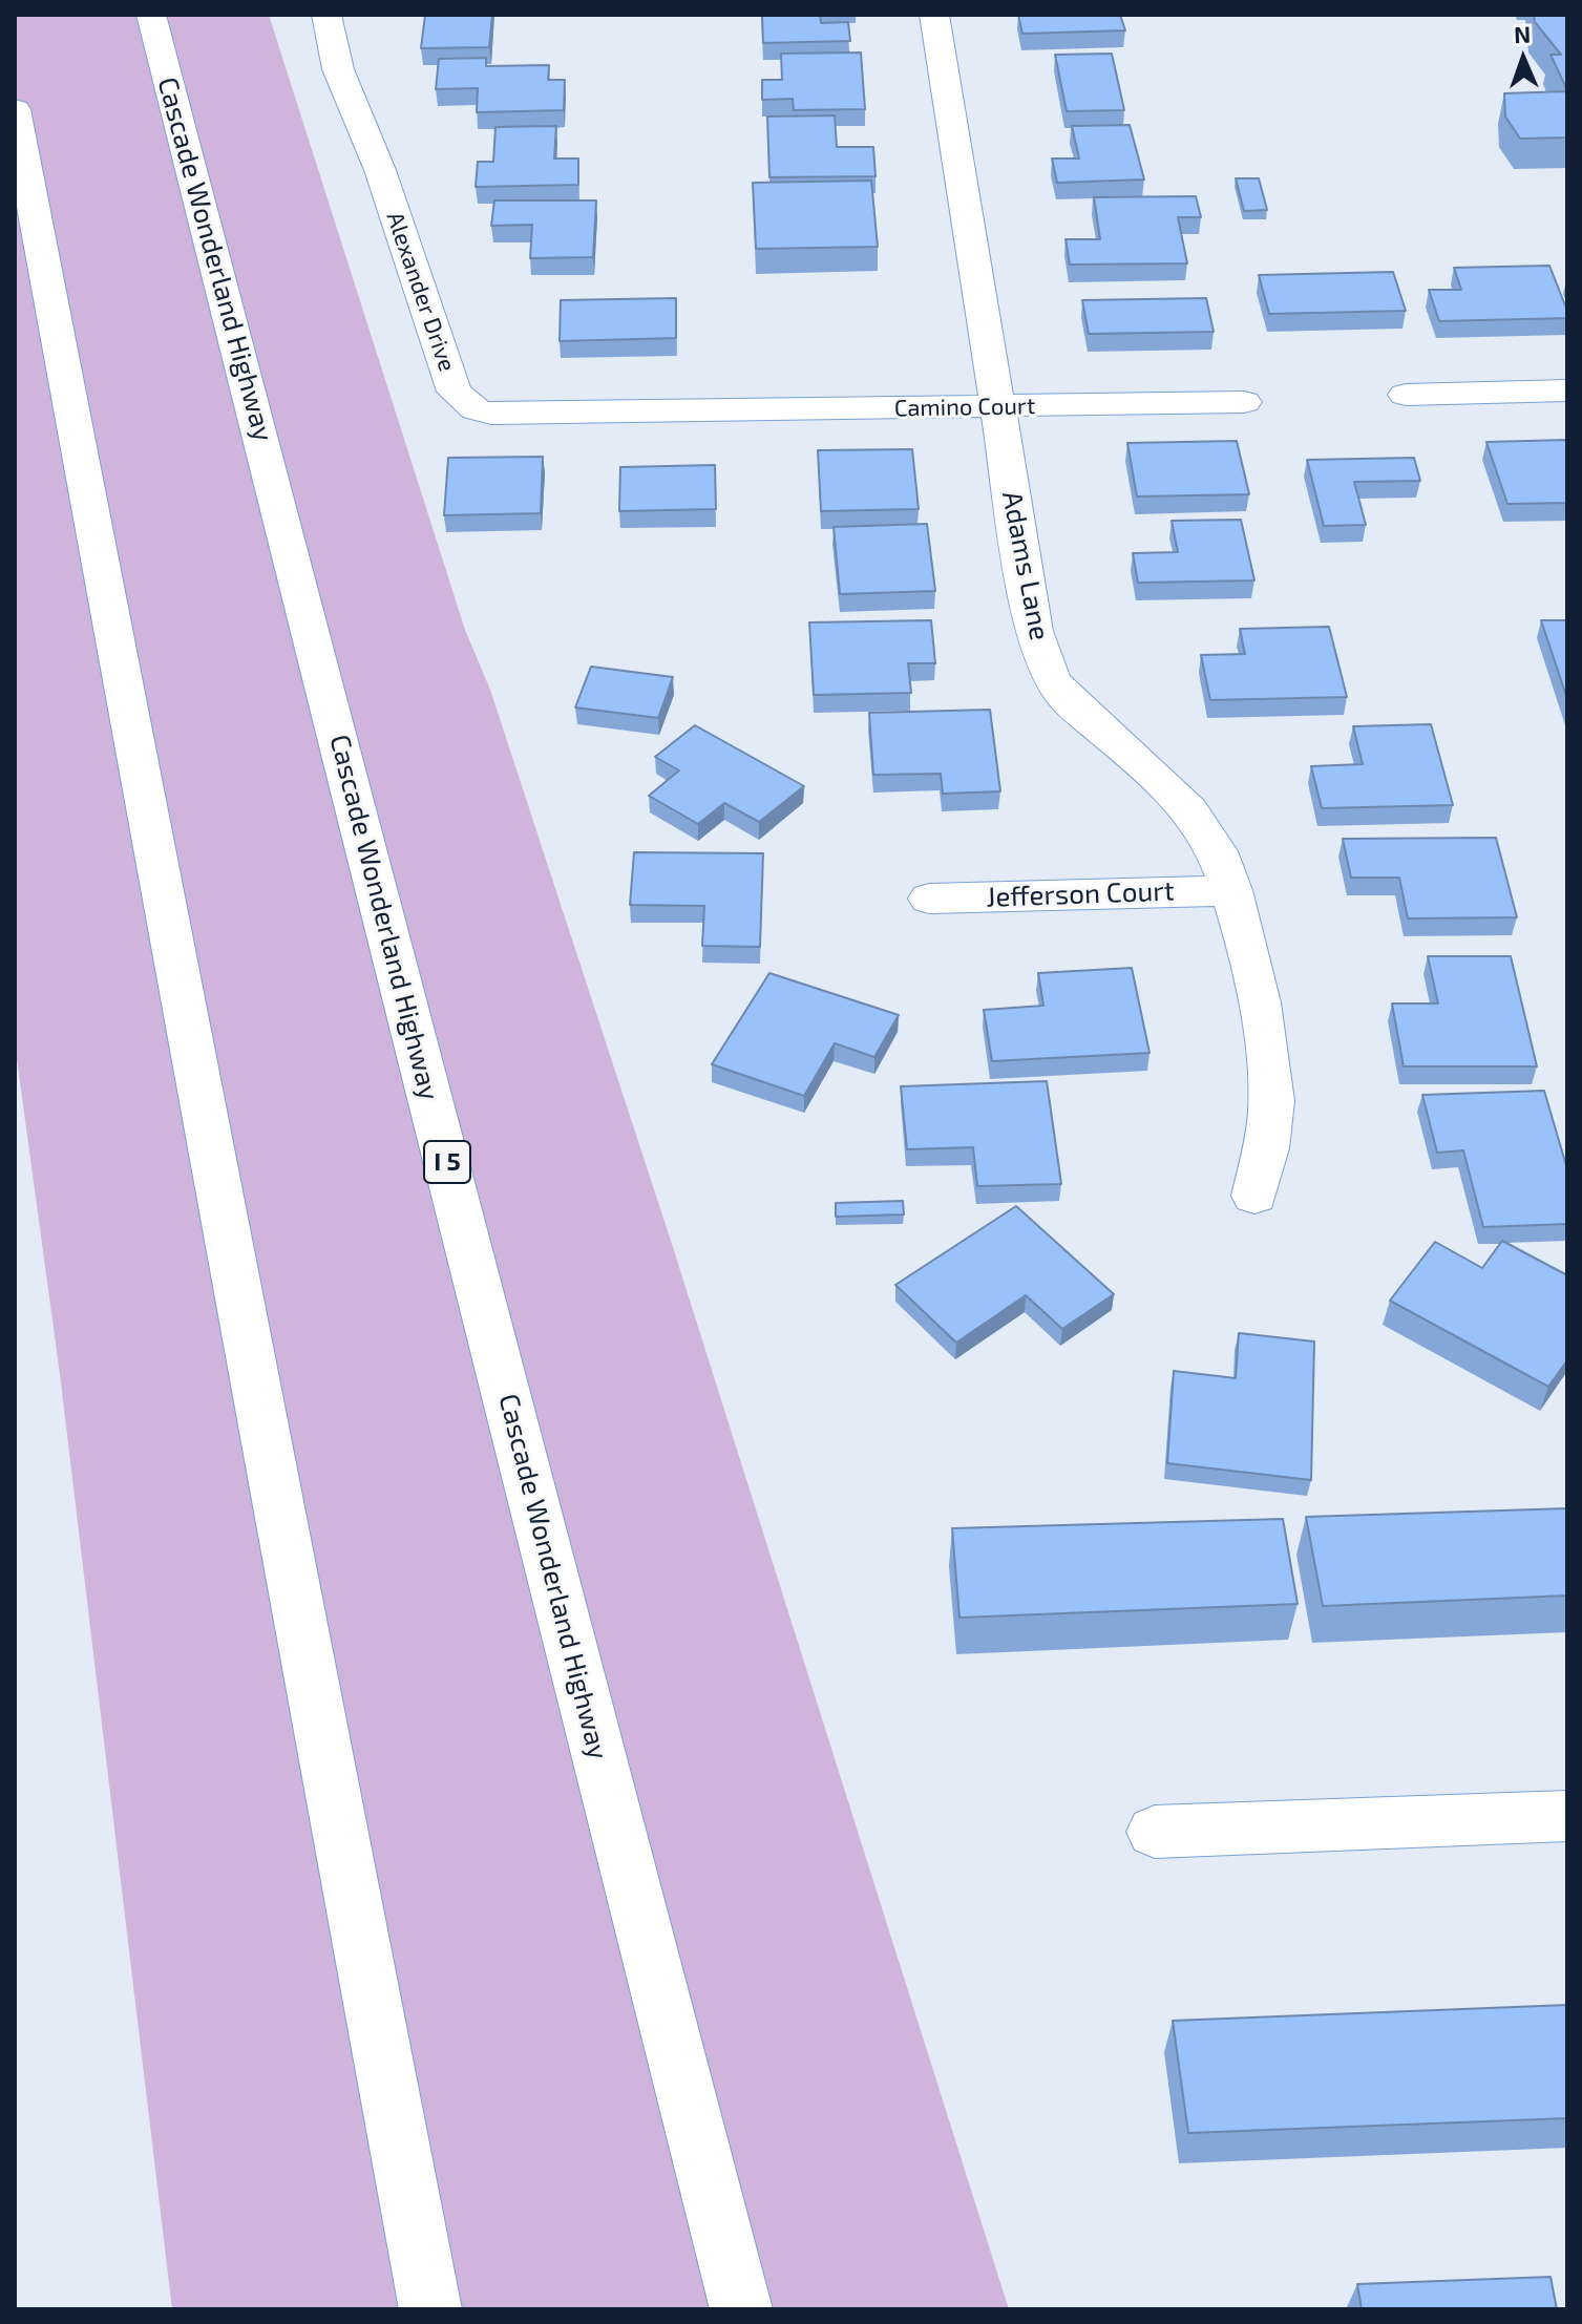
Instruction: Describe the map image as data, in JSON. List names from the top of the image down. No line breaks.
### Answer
{"streets":{"main road":["Cascade Wonderland Highway","Alexander Drive","Camino Court","Adams Lane","Jefferson Court","I 5"]},"crossings":[["Alexander Drive","Camino Court"],["Camino Court","Adams Lane"],["Adams Lane","Jefferson Court"]],"north":"top"}
